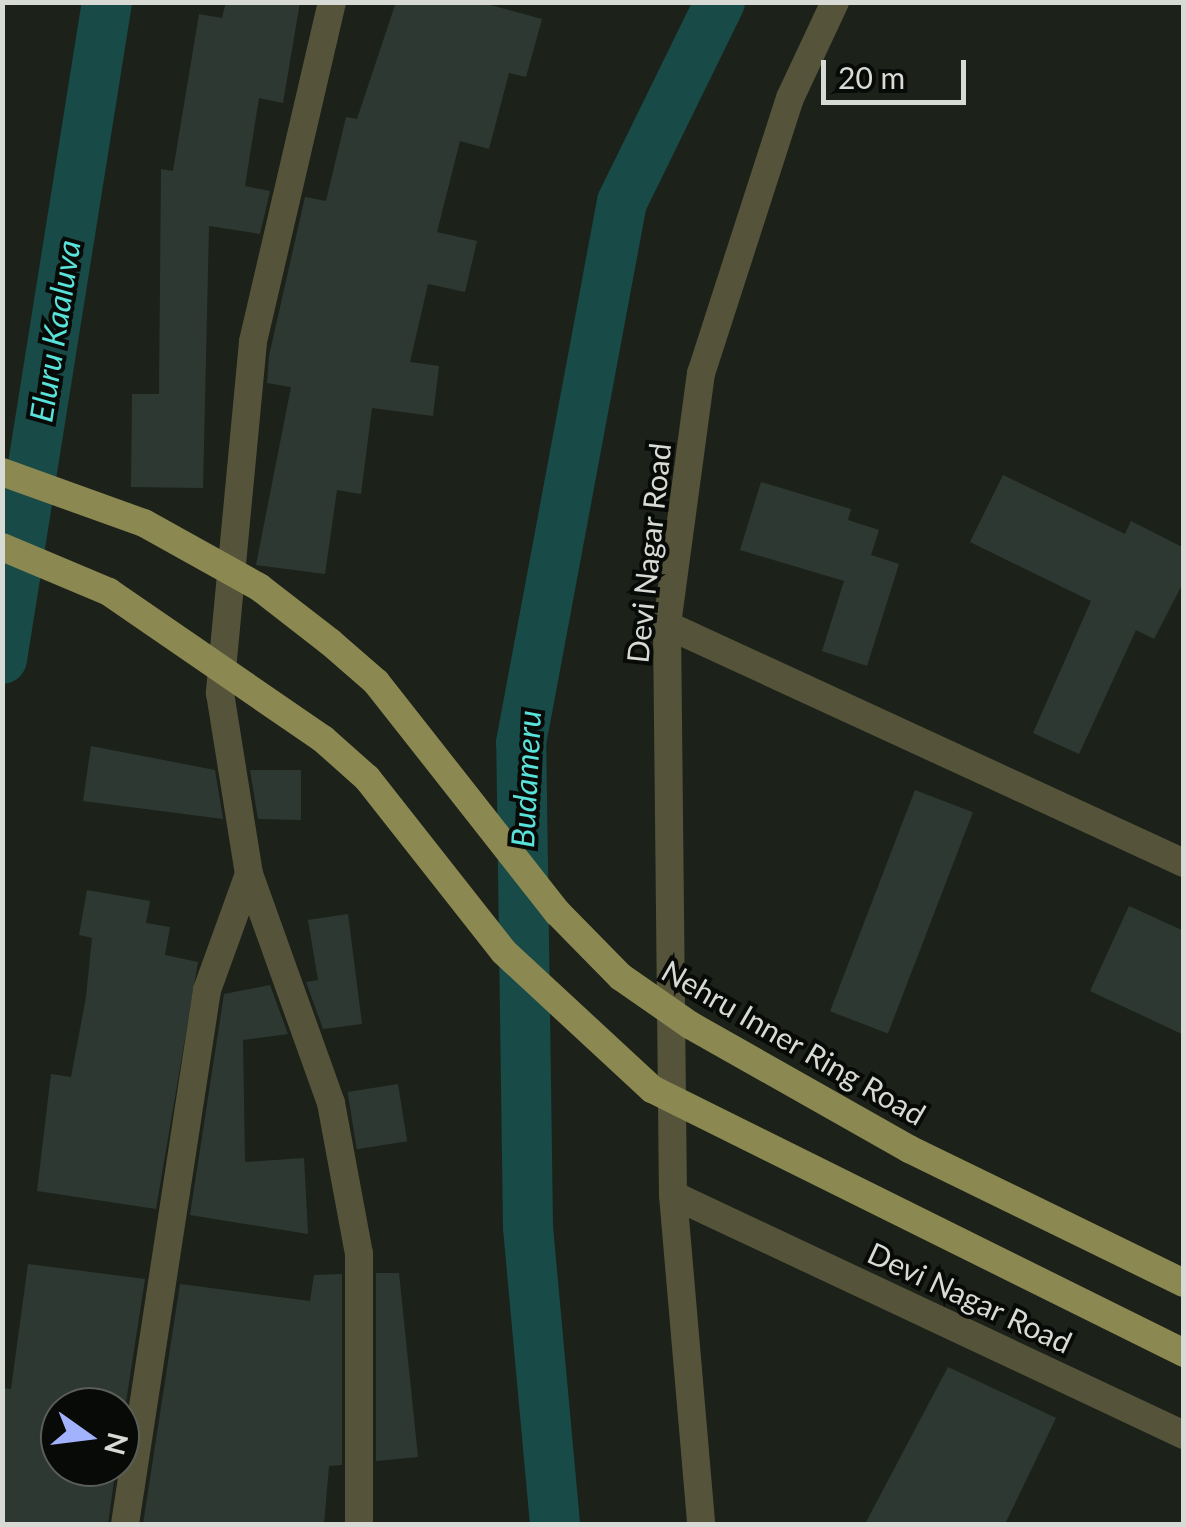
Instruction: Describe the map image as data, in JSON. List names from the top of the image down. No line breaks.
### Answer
{"streets":{"main road":["Nehru Inner Ring Road"],"street":["Devi Nagar Road"]},"water":["Eluru Kaaluva","Budameru"],"scale_bar":"20 m","north":"right"}
